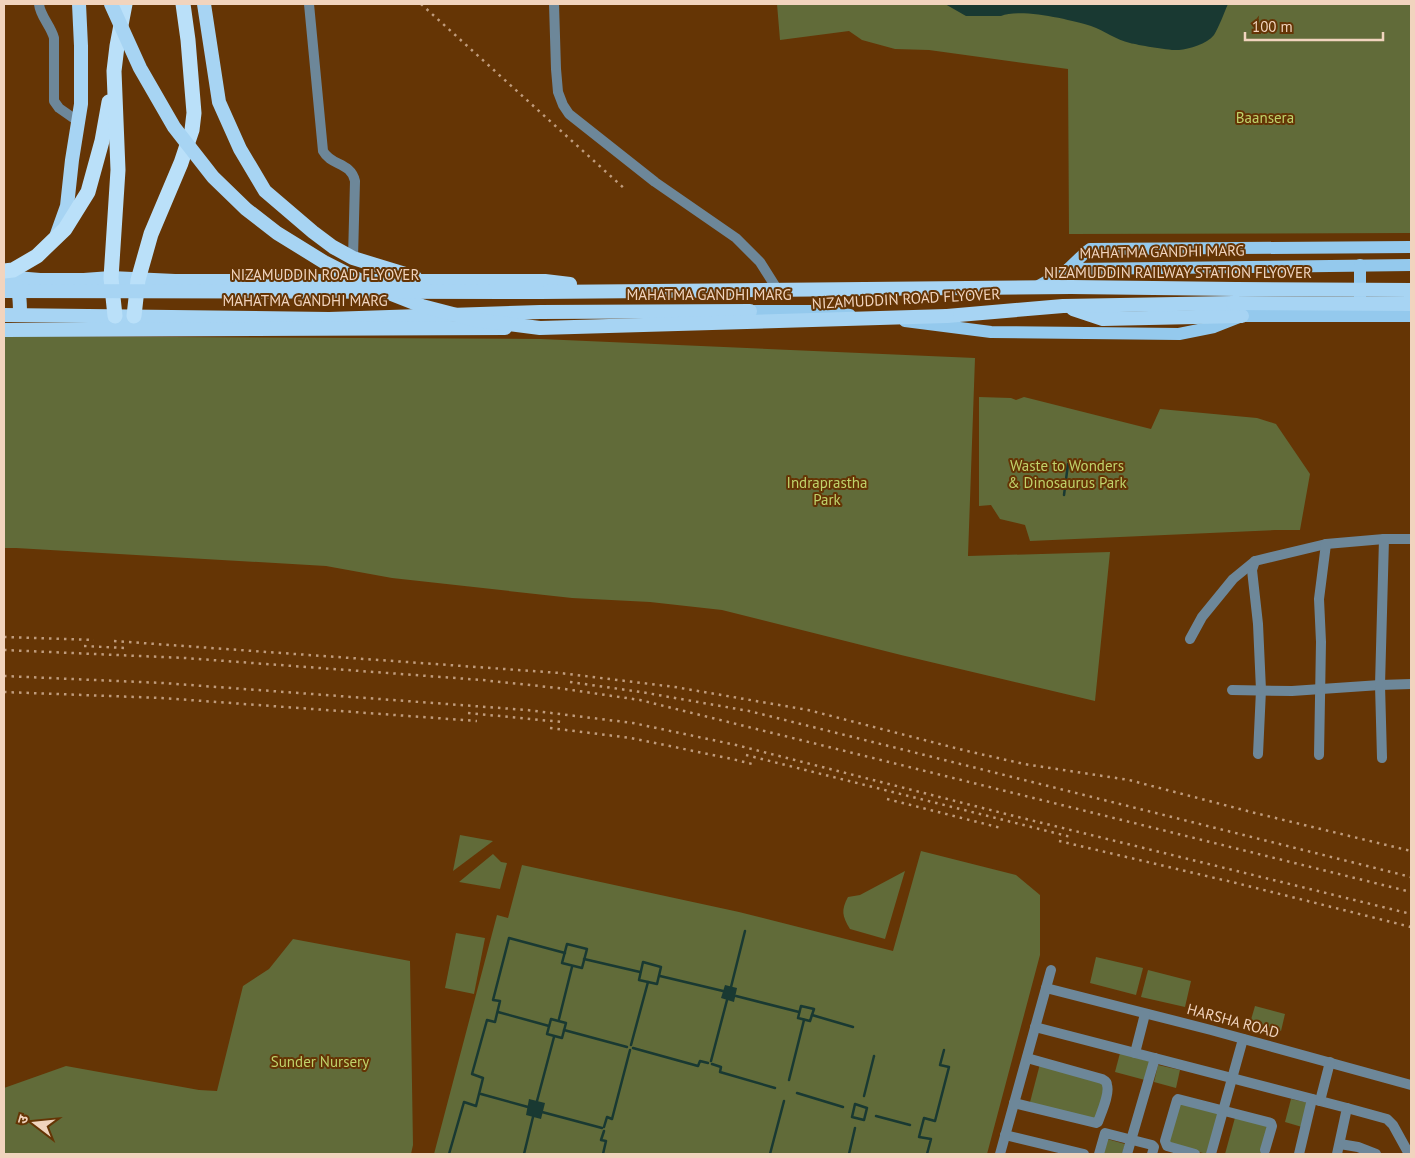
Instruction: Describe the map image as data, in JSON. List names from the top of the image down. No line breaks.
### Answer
{"streets":{"highway":["MAHATMA GANDHI MARG","NIZAMUDDIN RAILWAY STATION FLYOVER","NIZAMUDDIN ROAD FLYOVER"],"street":["HARSHA ROAD"]},"crossings":[["MAHATMA GANDHI MARG","NIZAMUDDIN RAILWAY STATION FLYOVER"],["MAHATMA GANDHI MARG","NIZAMUDDIN ROAD FLYOVER"],["NIZAMUDDIN RAILWAY STATION FLYOVER","NIZAMUDDIN ROAD FLYOVER"]],"parks":["Baansera","Waste to Wonders & Dinosaurus Park","Indraprastha Park","Sunder Nursery"],"scale_bar":"100 m","north":"left"}
